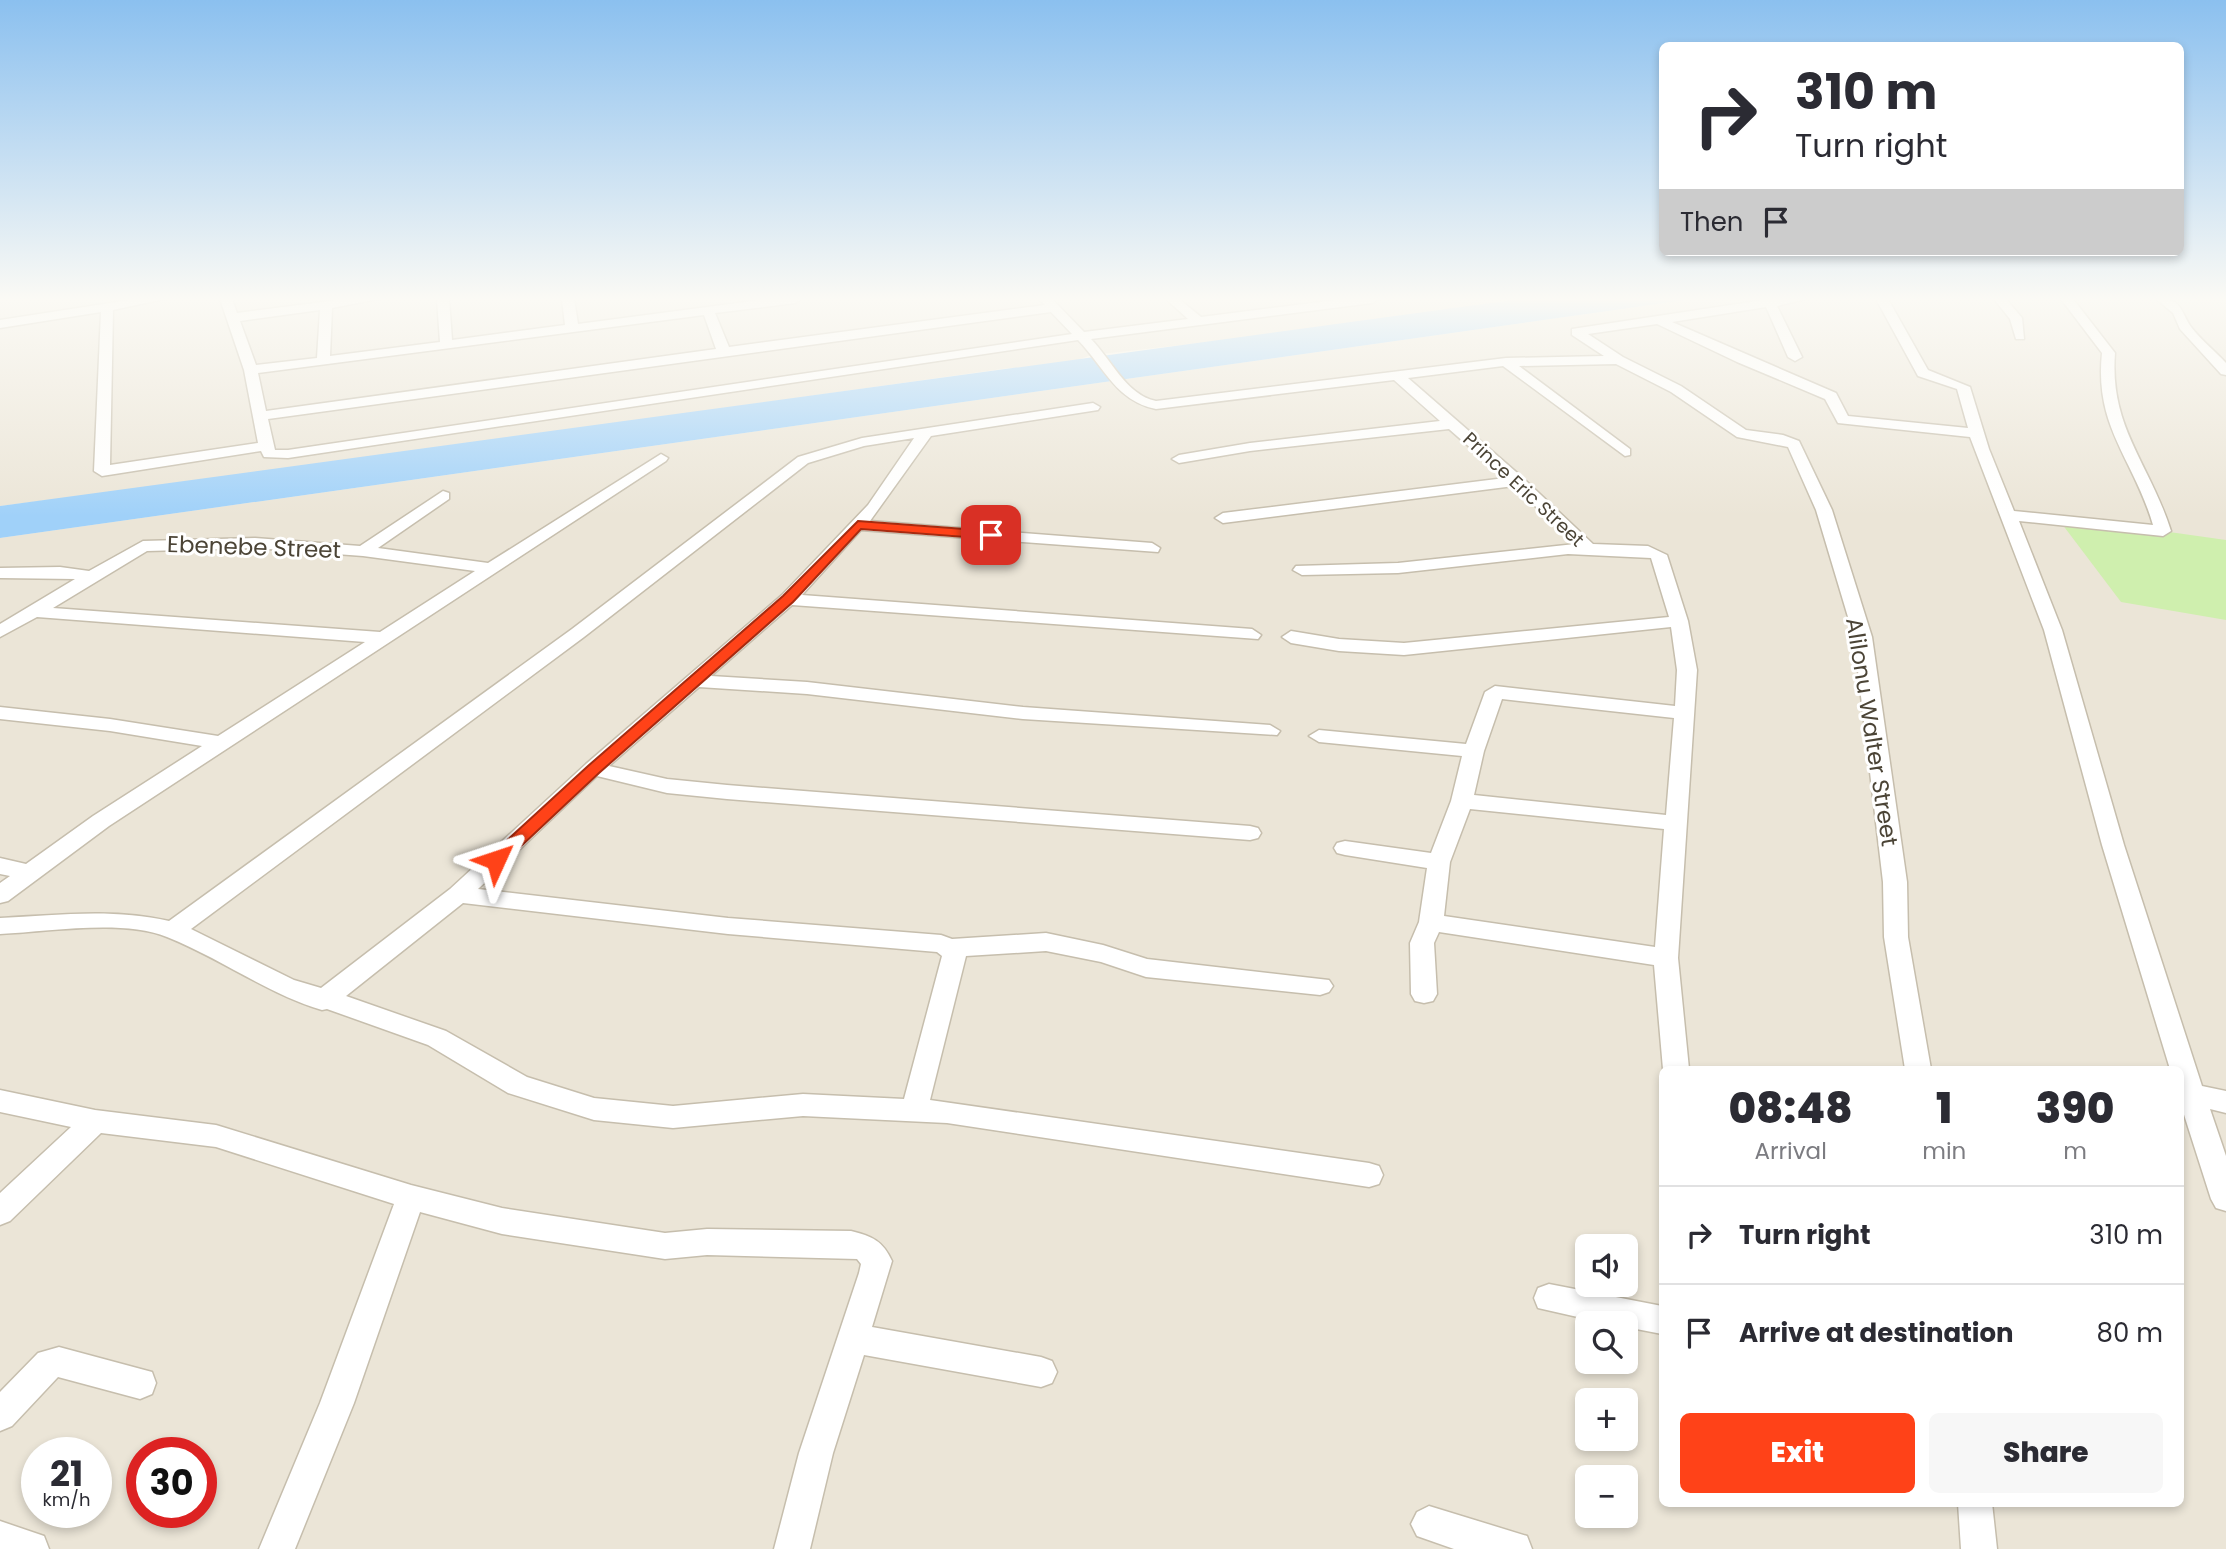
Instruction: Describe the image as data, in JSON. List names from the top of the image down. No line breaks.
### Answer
{"streets":{"street":["Prince Eric Street","Ebenebe Street","Alilonu Walter Street"]},"page":{"turn":["310 m","Turn right"],"then":"Then","eta":["08:48","Arrival","1","min","390","m"],"list":[{"name":"Turn right","value":"310 m"},{"name":"Arrive at destination","value":"80 m"}],"map_buttons":["+","−"],"buttons":["Exit","Share"],"speed":"21 km/h","limit":"30"}}
